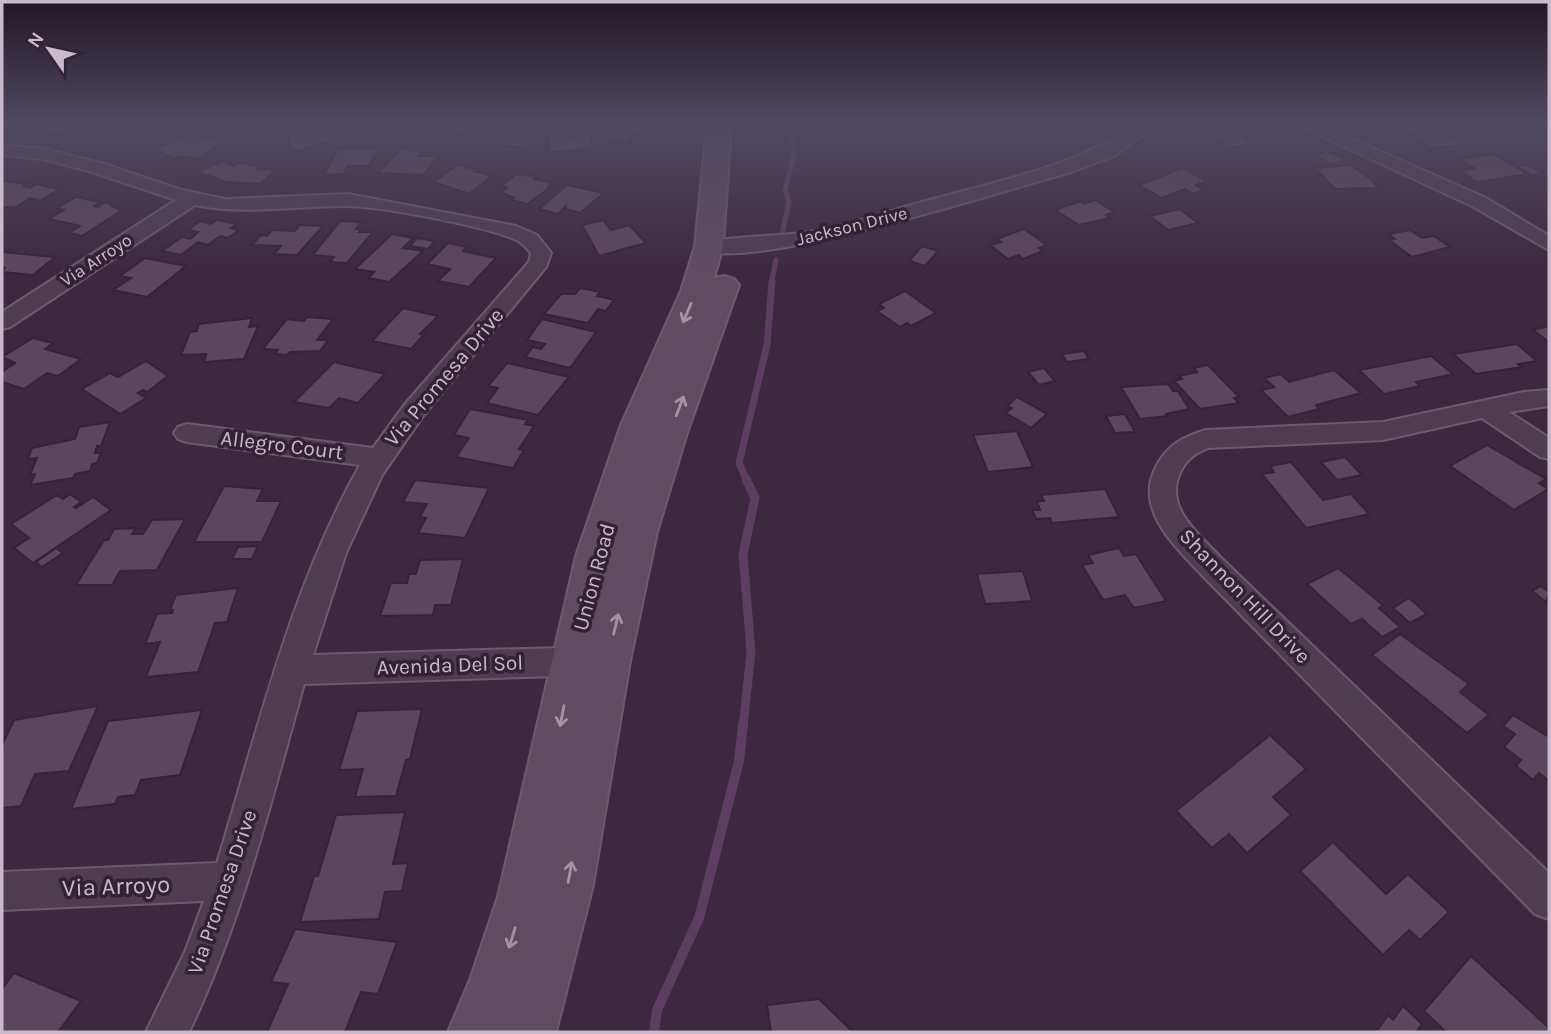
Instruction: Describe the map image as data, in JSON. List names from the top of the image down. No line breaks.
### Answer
{"streets":{"main road":["Union Road"],"street":["Jackson Drive","Via Arroyo","Via Promesa Drive","Allegro Court","Shannon Hill Drive","Avenida Del Sol"]},"crossings":[["Jackson Drive","Union Road"],["Via Arroyo","Via Promesa Drive"],["Via Promesa Drive","Allegro Court"],["Via Promesa Drive","Avenida Del Sol"],["Union Road","Avenida Del Sol"]],"north":"top left"}
